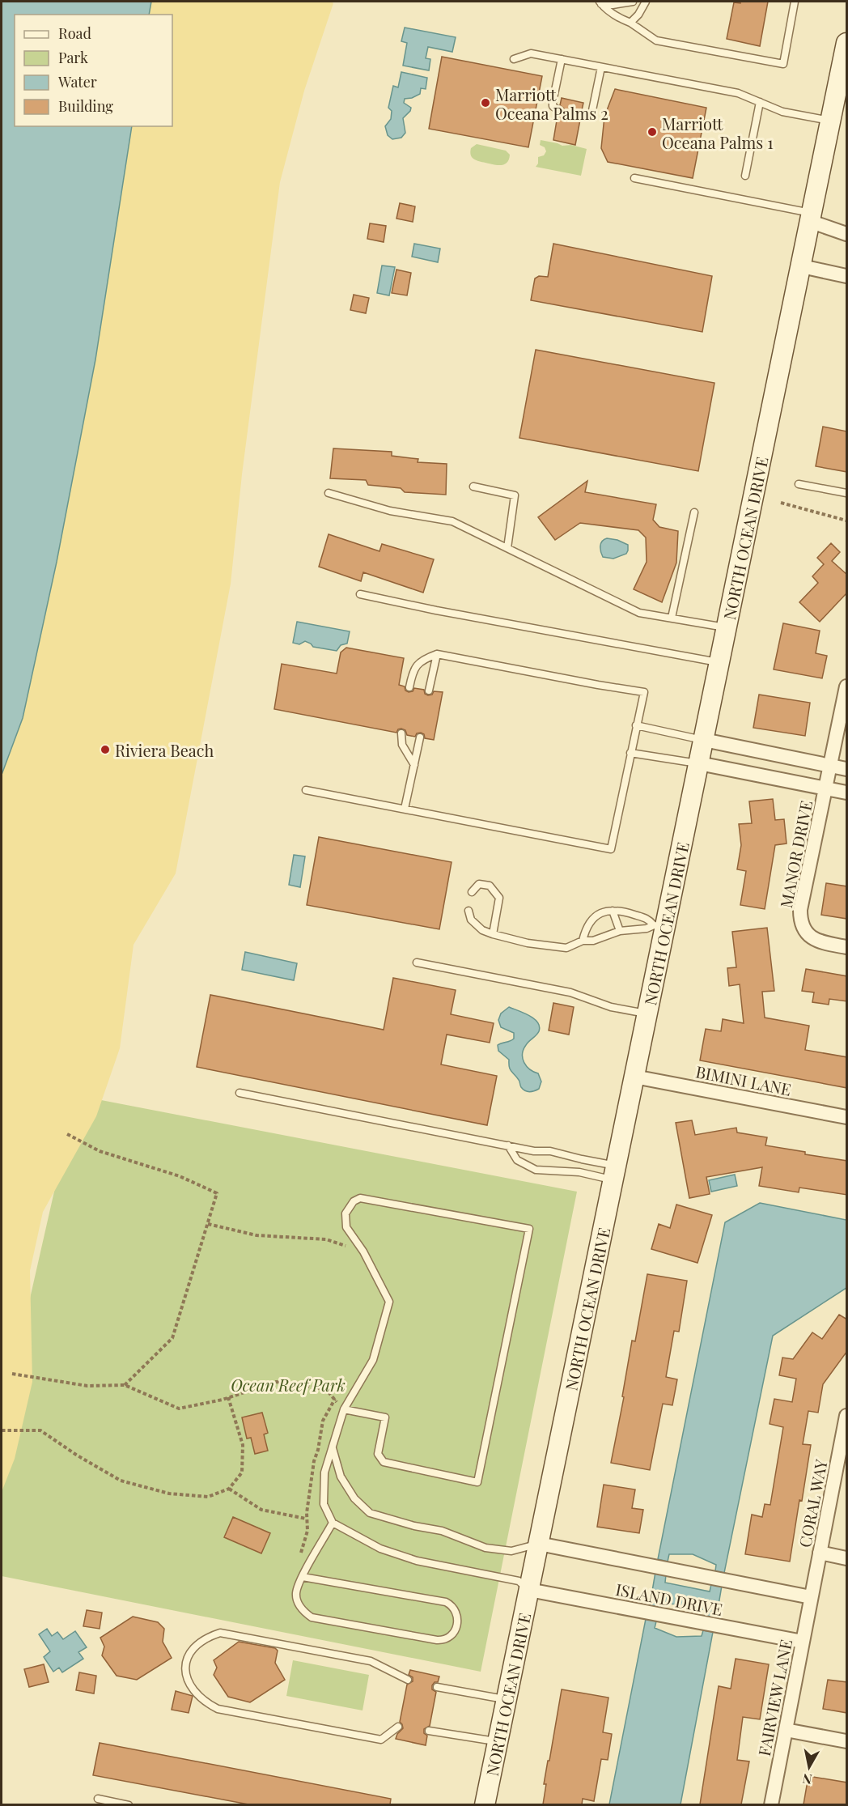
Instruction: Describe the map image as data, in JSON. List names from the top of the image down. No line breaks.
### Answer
{"streets":{"main road":["NORTH OCEAN DRIVE"],"street":["MANOR DRIVE","BIMINI LANE","CORAL WAY","ISLAND DRIVE","FAIRVIEW LANE"]},"crossings":[["NORTH OCEAN DRIVE","BIMINI LANE"],["NORTH OCEAN DRIVE","ISLAND DRIVE"],["CORAL WAY","ISLAND DRIVE"],["CORAL WAY","FAIRVIEW LANE"],["ISLAND DRIVE","FAIRVIEW LANE"]],"parks":["Ocean Reef Park"],"places":["Marriott Oceana Palms 2","Marriott Oceana Palms 1","Riviera Beach"],"legend":["Road","Park","Water","Building"],"north":"bottom"}
